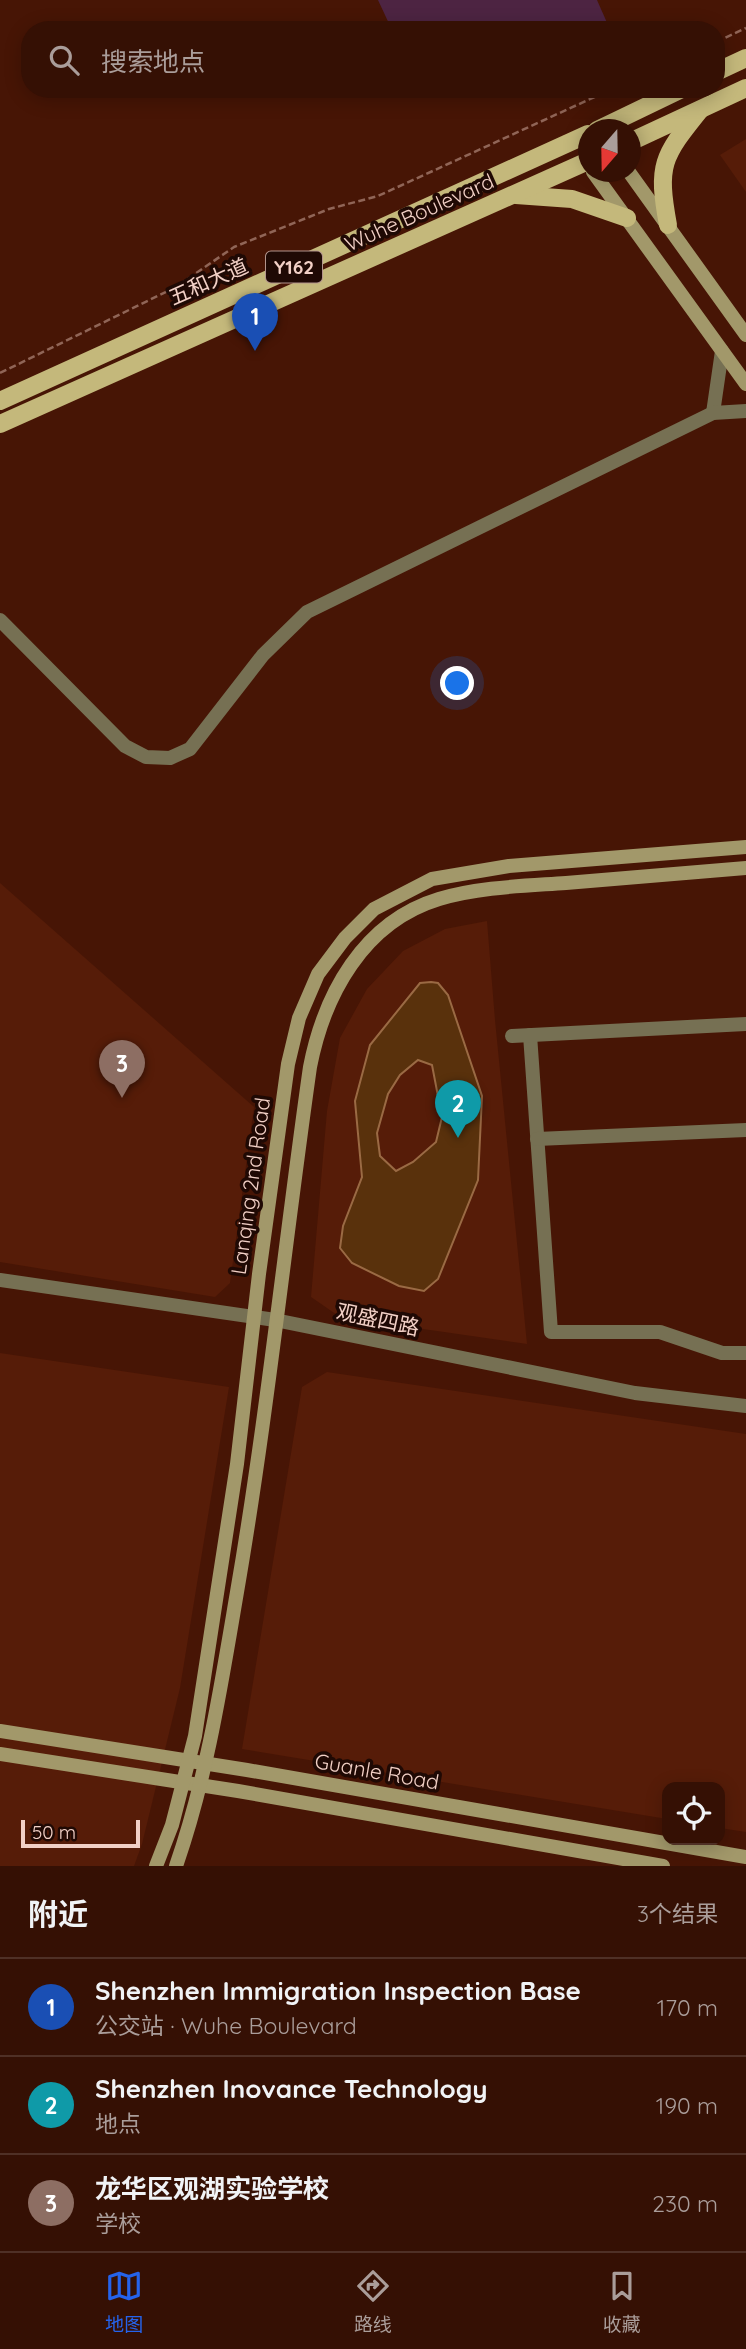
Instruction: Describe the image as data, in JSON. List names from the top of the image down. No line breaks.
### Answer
{"streets":{"main road":["Wuhe Boulevard","Y162","五和大道"],"street":["Lanqing 2nd Road","观盛四路","Guanle Road"]},"crossings":[["Lanqing 2nd Road","观盛四路"],["Lanqing 2nd Road","Guanle Road"]],"scale_bar":"50 m","north":"bottom","page":{"search":"搜索地点","pins":["1","3","2"],"scale":"50 m","heading":["附近","3个结果"],"list":[{"mark":"1","name":"Shenzhen Immigration Inspection Base","note":"公交站 · Wuhe Boulevard","value":"170 m"},{"mark":"2","name":"Shenzhen Inovance Technology","note":"地点","value":"190 m"},{"mark":"3","name":"龙华区观湖实验学校","note":"学校","value":"230 m"}],"nav":["地图","路线","收藏"]}}
